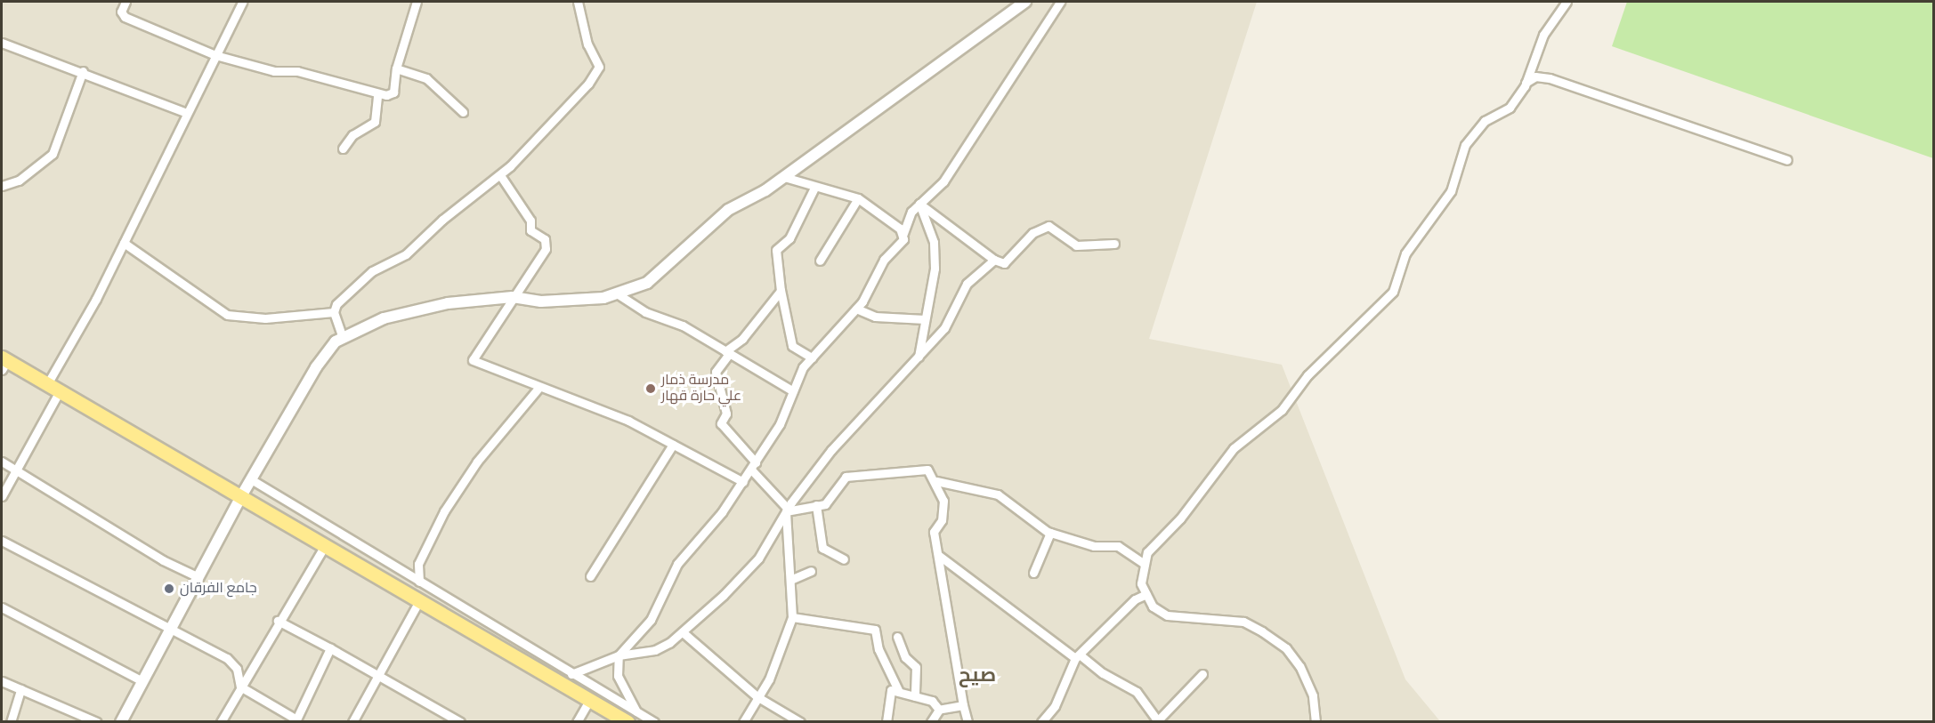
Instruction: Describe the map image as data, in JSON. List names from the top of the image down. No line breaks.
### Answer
{"districts":["صيح"],"places":["مدرسة ذمار علي حارة قهار","جامع الفرقان"]}
